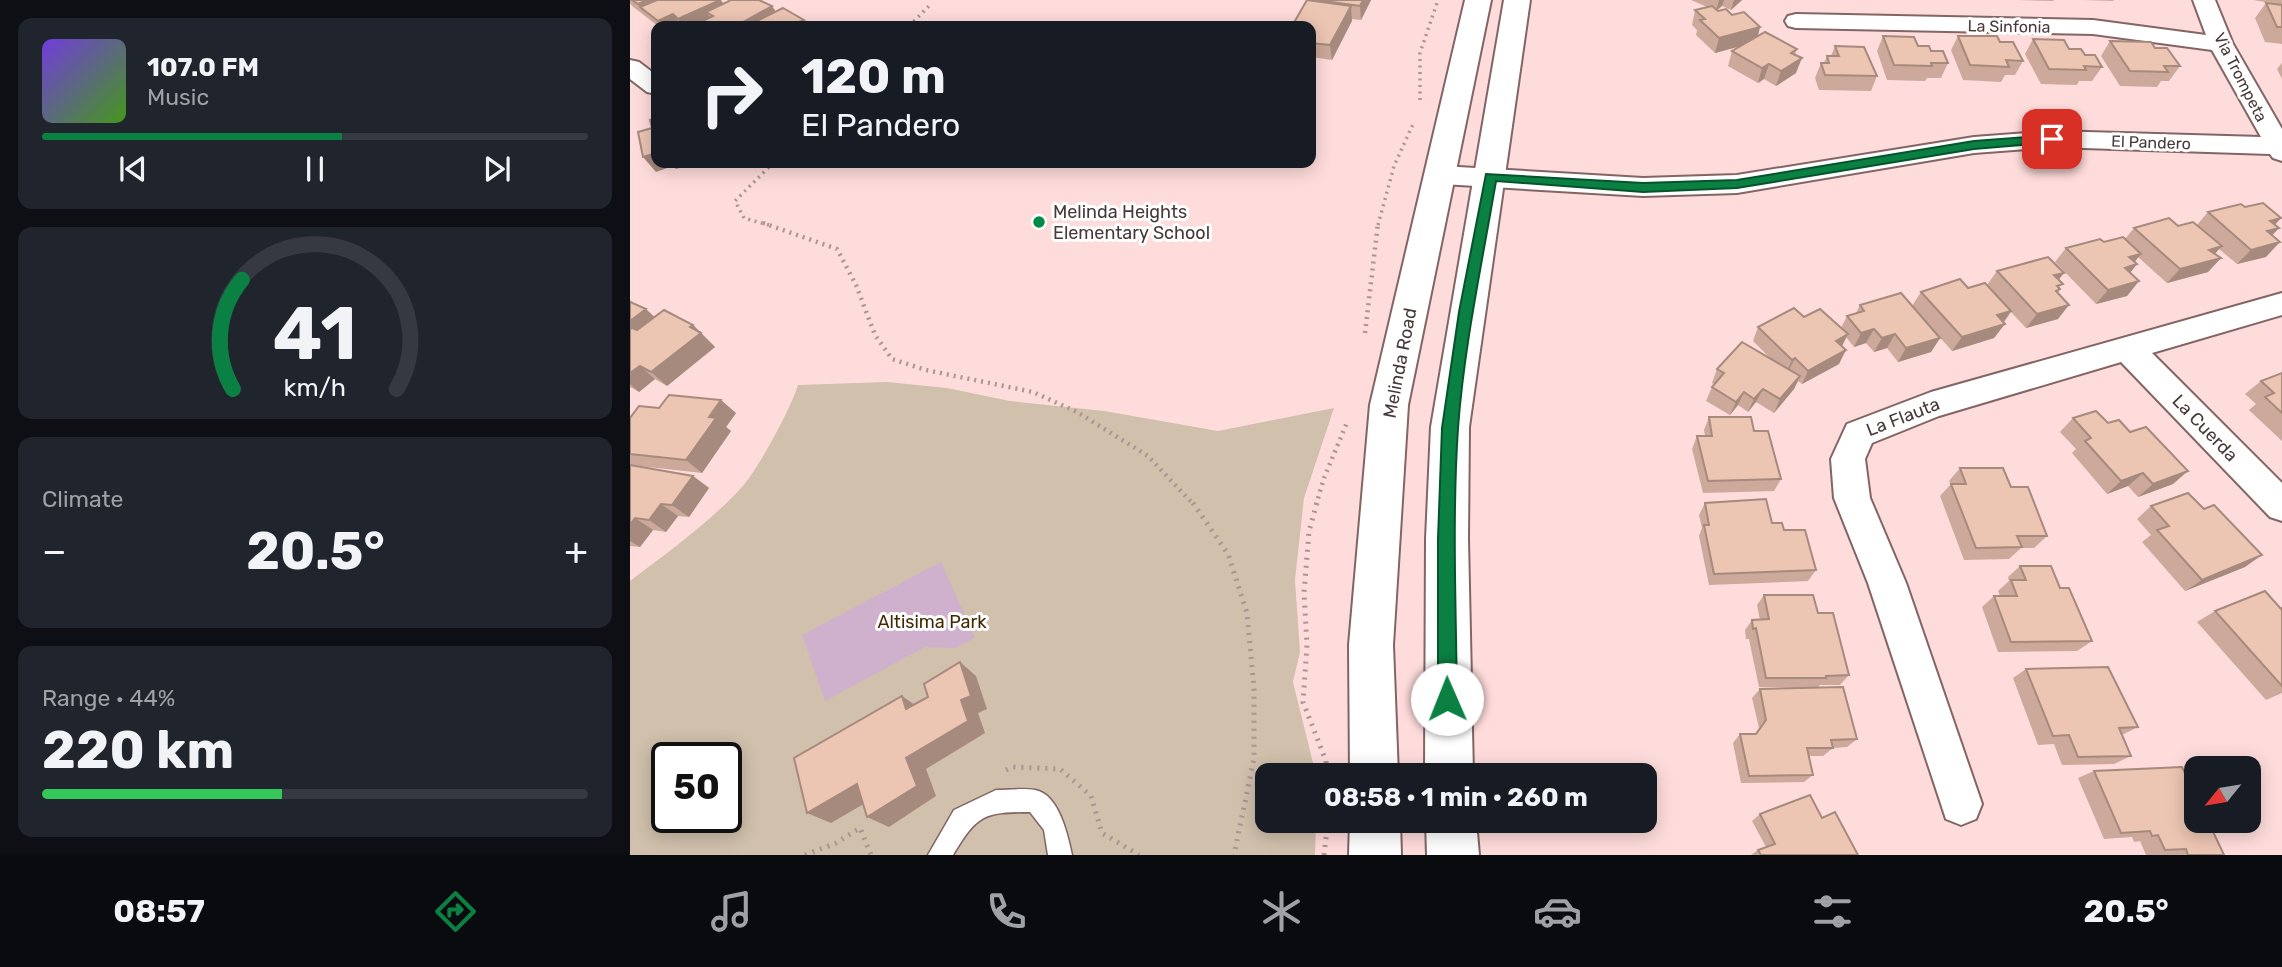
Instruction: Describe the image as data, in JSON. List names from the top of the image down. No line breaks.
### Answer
{"streets":{"main road":["Melinda Road"],"street":["La Sinfonia","Via Trompeta","El Pandero","La Flauta","La Cuerda"]},"crossings":[["La Sinfonia","Via Trompeta"],["Via Trompeta","El Pandero"],["El Pandero","Melinda Road"],["La Flauta","La Cuerda"]],"parks":["Altisima Park"],"places":["Melinda Heights Elementary School"],"north":"bottom left","page":{"turn":["120 m","El Pandero"],"song":["107.0 FM","Music"],"tile":["Climate",["Range · 44%","220 km"]],"heat":["−","20.5°","+"],"limit":"50","trip":"08:58 · 1 min · 260 m","tabs":["08:57","20.5°"],"gauge":["41","km/h"]}}
